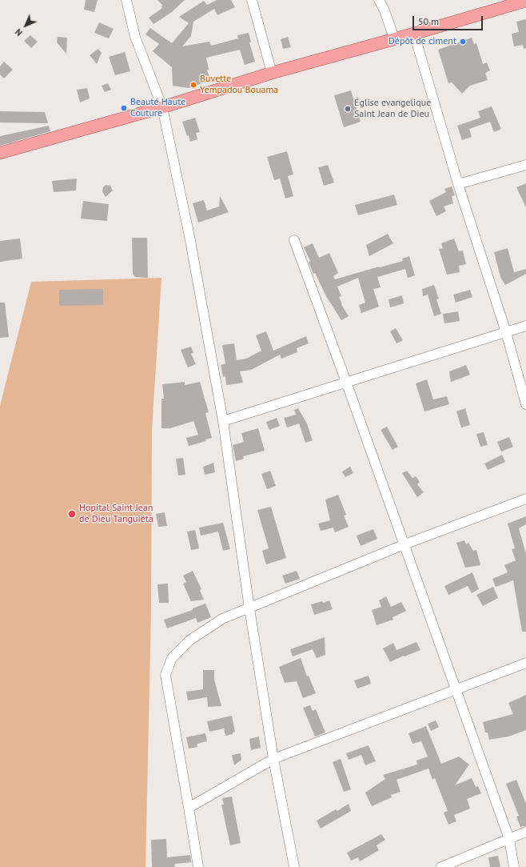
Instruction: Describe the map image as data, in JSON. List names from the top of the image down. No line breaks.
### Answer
{"places":["Dépôt de ciment","Buvette Yempadou Bouama","Beauté Haute Couture","Église evangelique Saint Jean de Dieu","Hopital Saint Jean de Dieu Tanguiéta"],"scale_bar":"50 m","north":"bottom left"}
